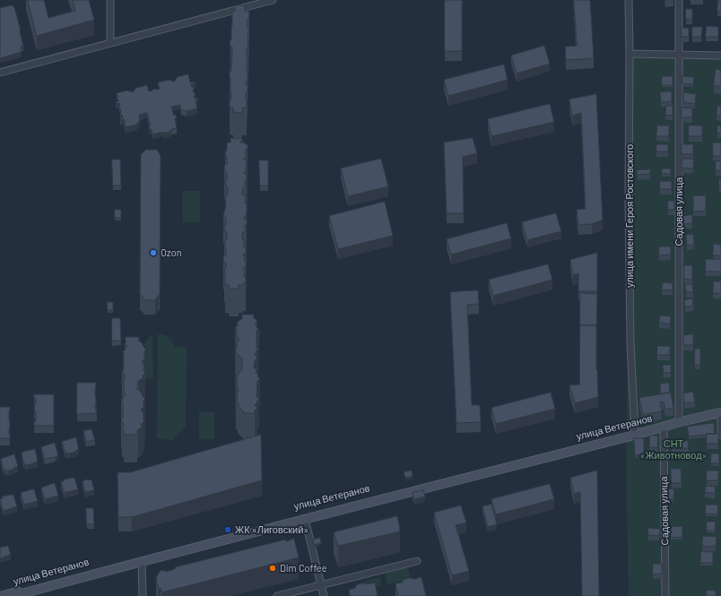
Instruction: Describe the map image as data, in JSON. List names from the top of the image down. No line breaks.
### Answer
{"streets":{"street":["Садовая улица","улица имени Героя Ростовского","улица Ветеранов"]},"crossings":[["Садовая улица","улица Ветеранов"],["улица имени Героя Ростовского","улица Ветеранов"]],"parks":["СНТ «Животновод»"],"places":["Ozon","ЖК «Лиговский»","Dim Coffee"]}
